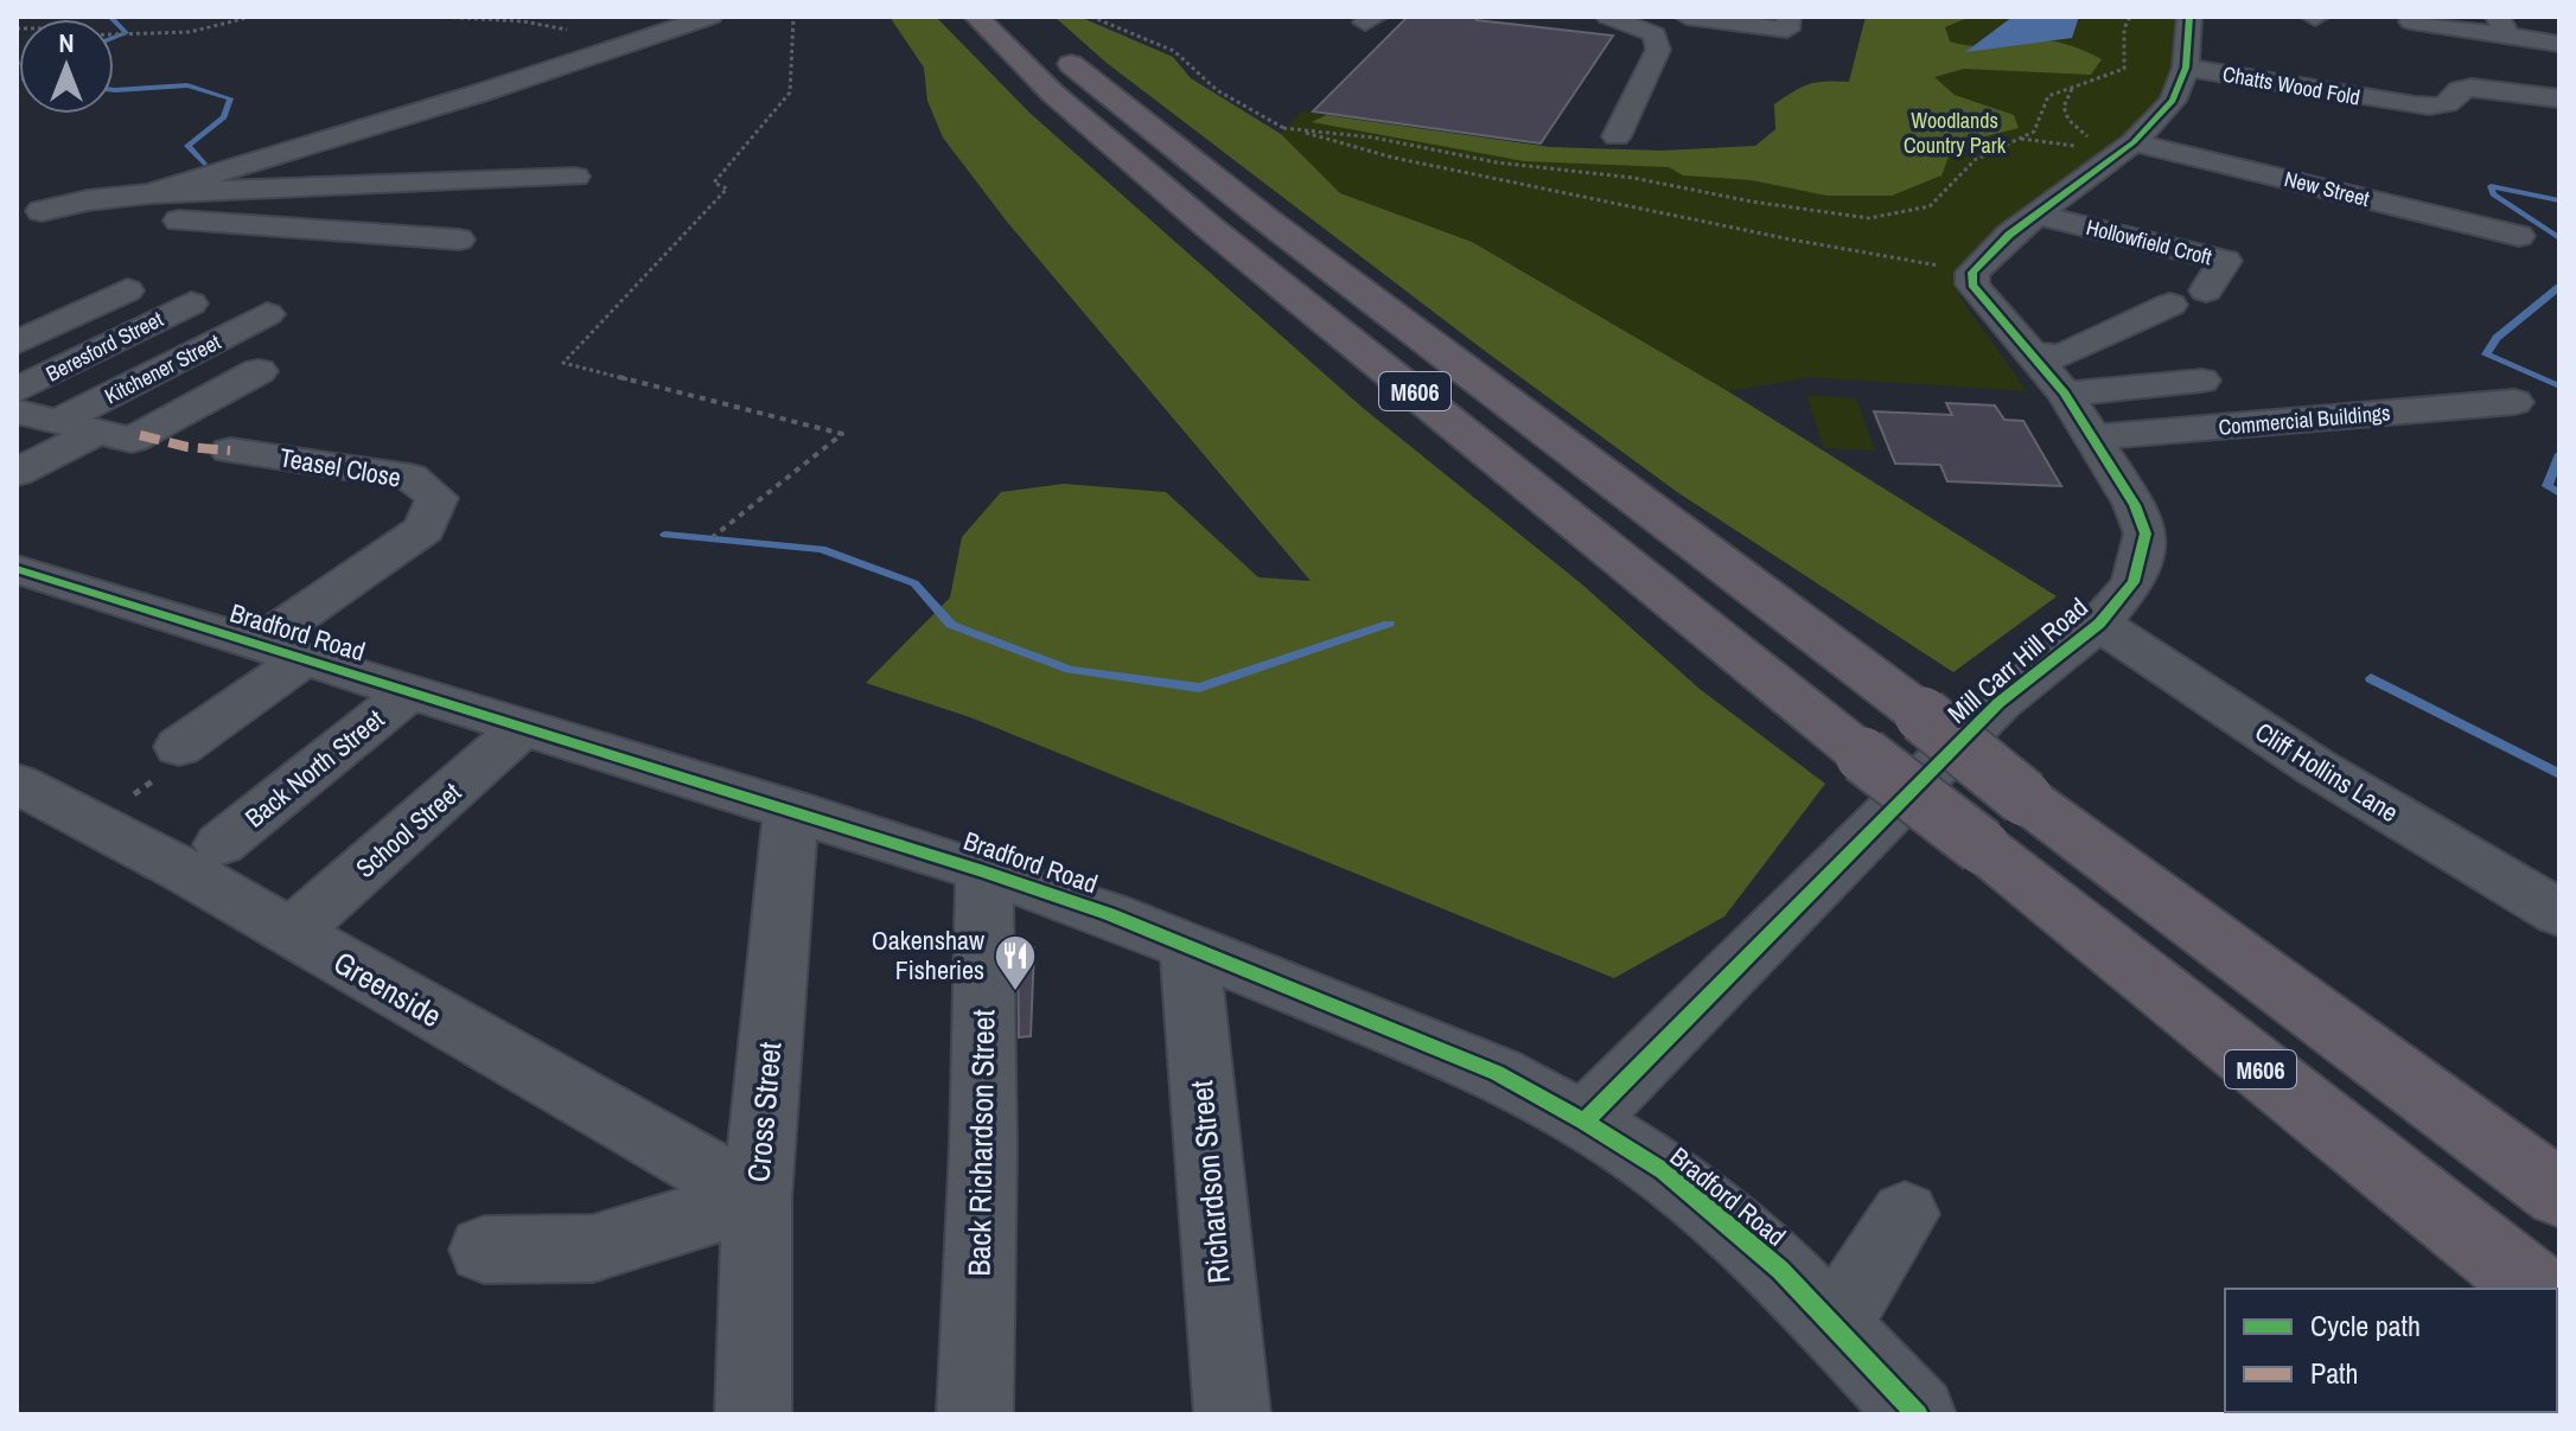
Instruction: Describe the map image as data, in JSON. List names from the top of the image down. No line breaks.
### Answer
{"streets":{"highway":["M606"],"street":["Chatts Wood Fold","New Street","Hollowfield Croft","Beresford Street","Kitchener Street","Commercial Buildings","Teasel Close","Bradford Road","Mill Carr Hill Road","Back North Street","Cliff Hollins Lane","School Street","Greenside","Cross Street","Back Richardson Street","Richardson Street"]},"crossings":[["Commercial Buildings","Mill Carr Hill Road"],["Teasel Close","Bradford Road"],["Bradford Road","Mill Carr Hill Road"],["Bradford Road","Back North Street"],["Bradford Road","School Street"],["Bradford Road","Cross Street"],["Bradford Road","Back Richardson Street"],["Bradford Road","Richardson Street"],["Mill Carr Hill Road","Cliff Hollins Lane"],["School Street","Greenside"],["Greenside","Cross Street"]],"parks":["Woodlands Country Park"],"places":{"restaurant":["Oakenshaw Fisheries"]},"legend":["Cycle path","Path"],"north":"top"}
